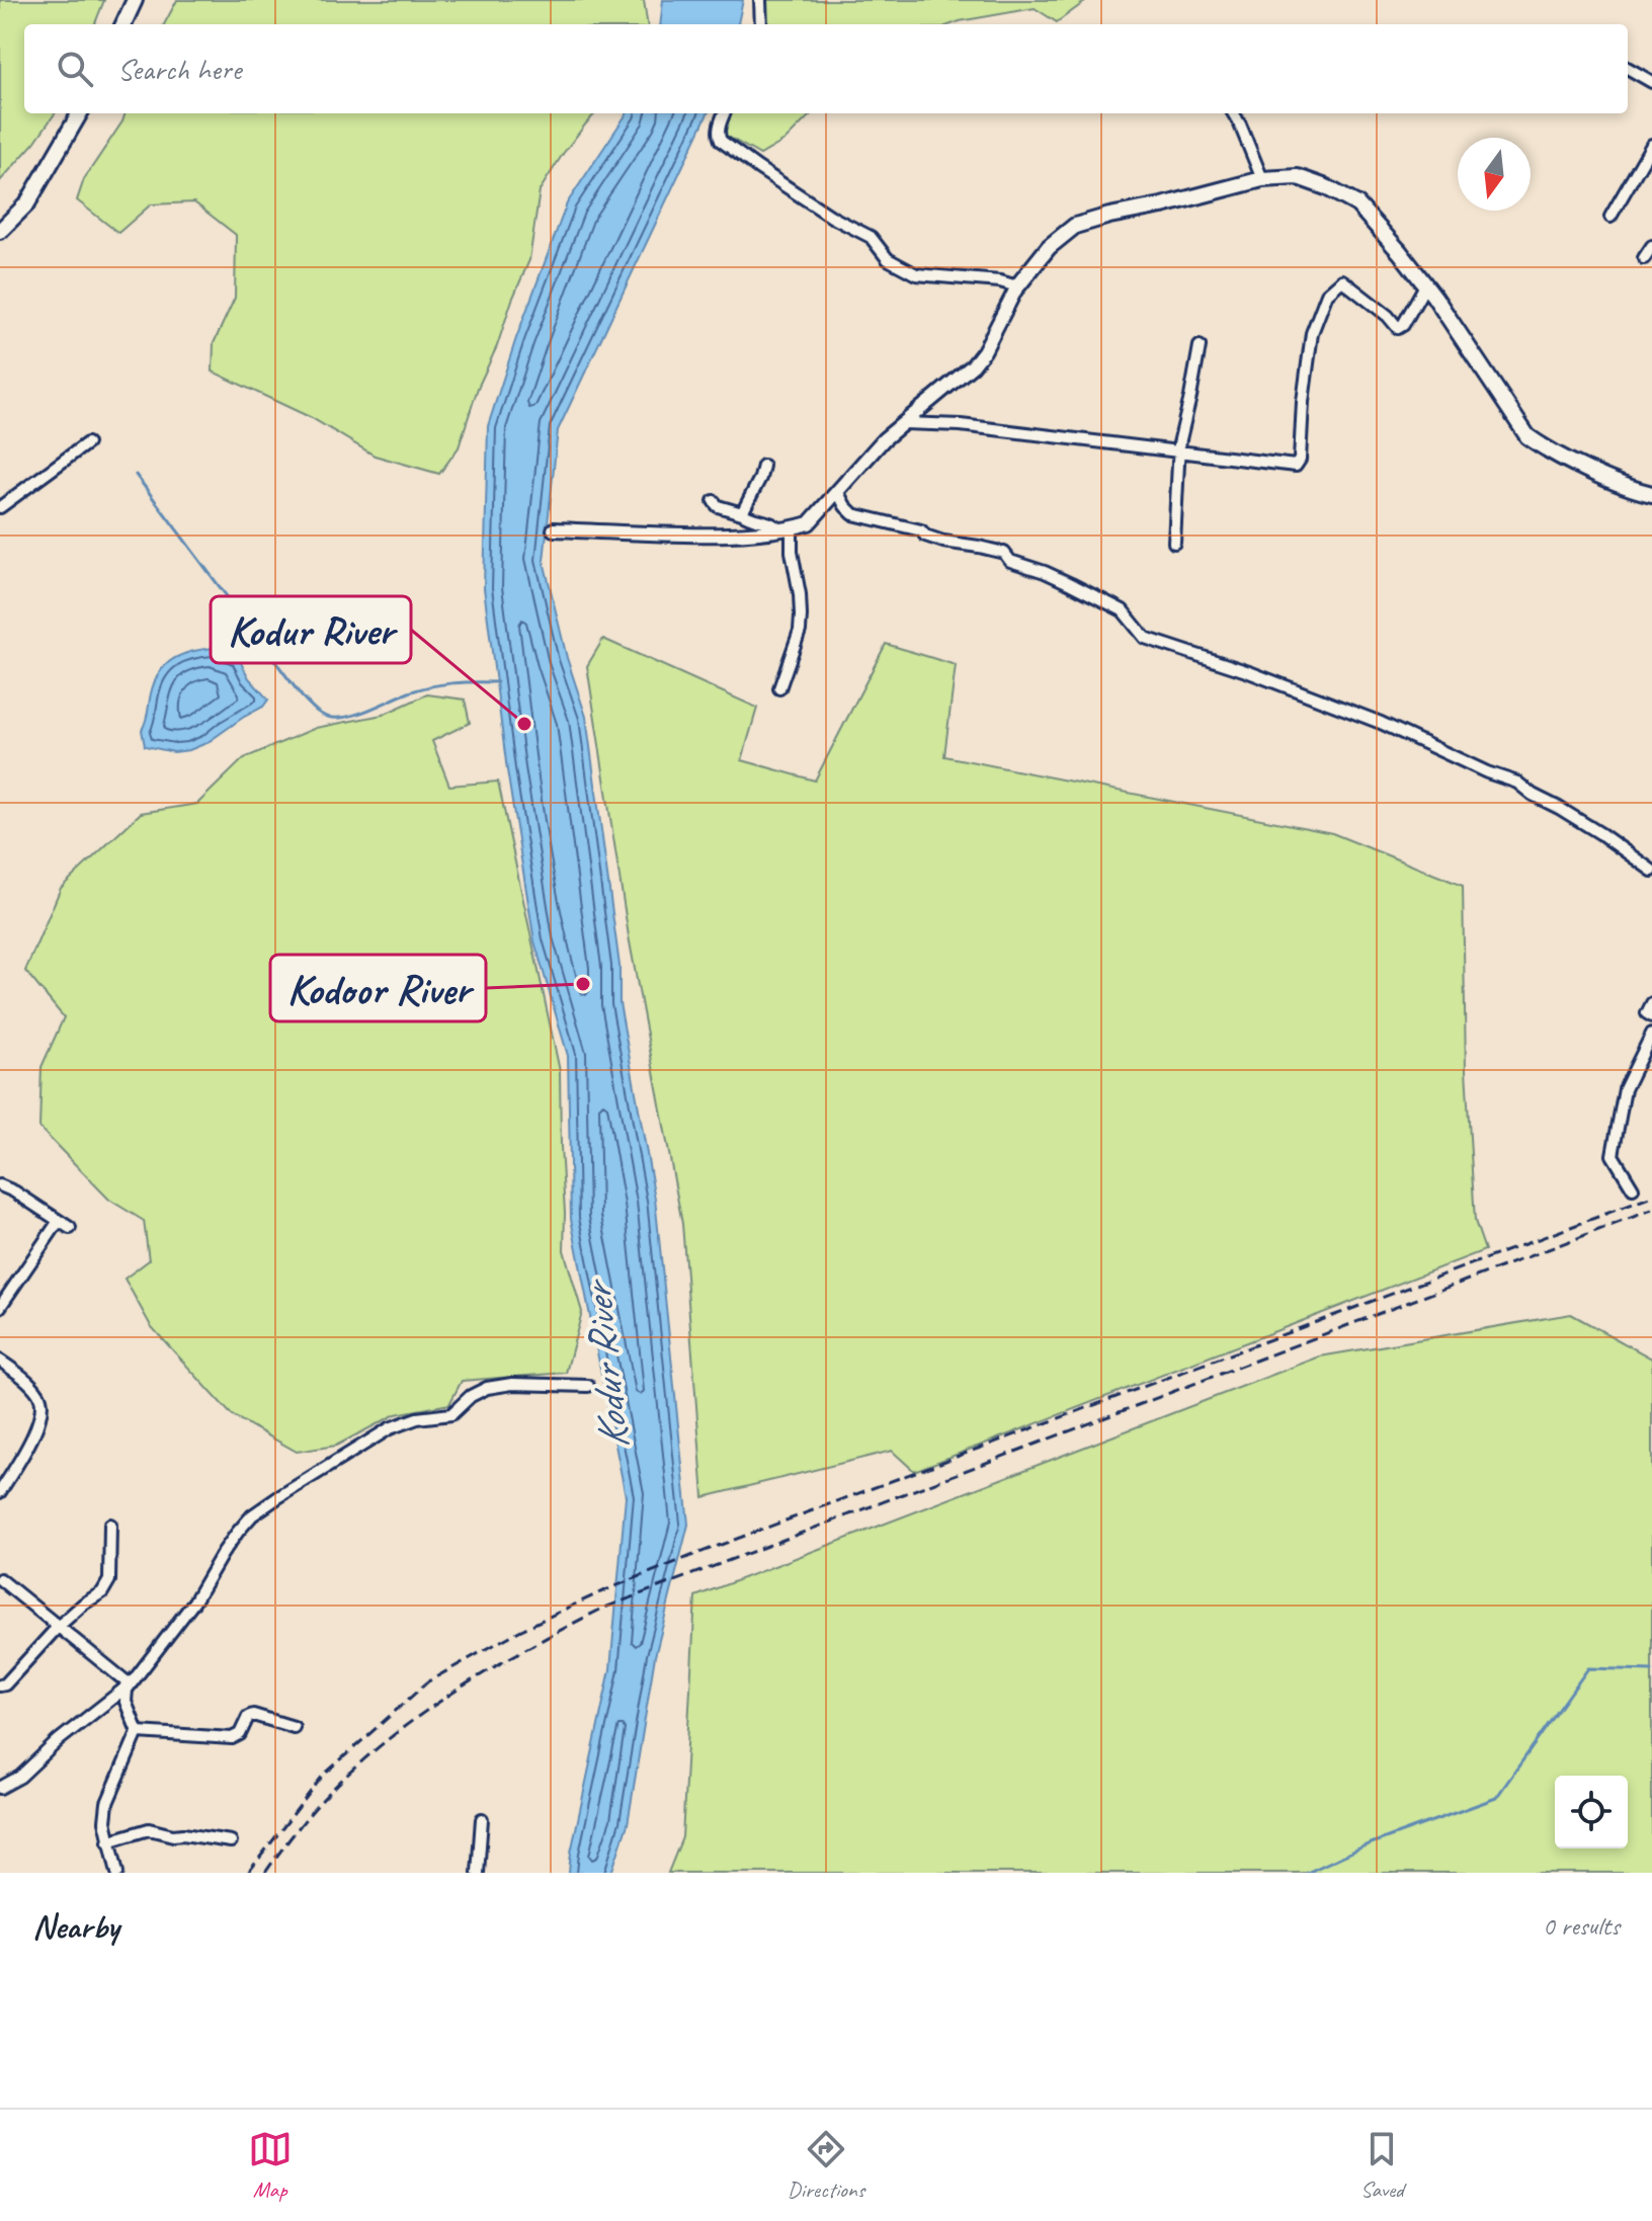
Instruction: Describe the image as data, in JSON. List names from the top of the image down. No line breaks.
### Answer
{"water":["Kodur River"],"places":["Kodur River","Kodoor River"],"north":"bottom","page":{"search":"Search here","heading":["Nearby","0 results"],"nav":["Map","Directions","Saved"]}}
